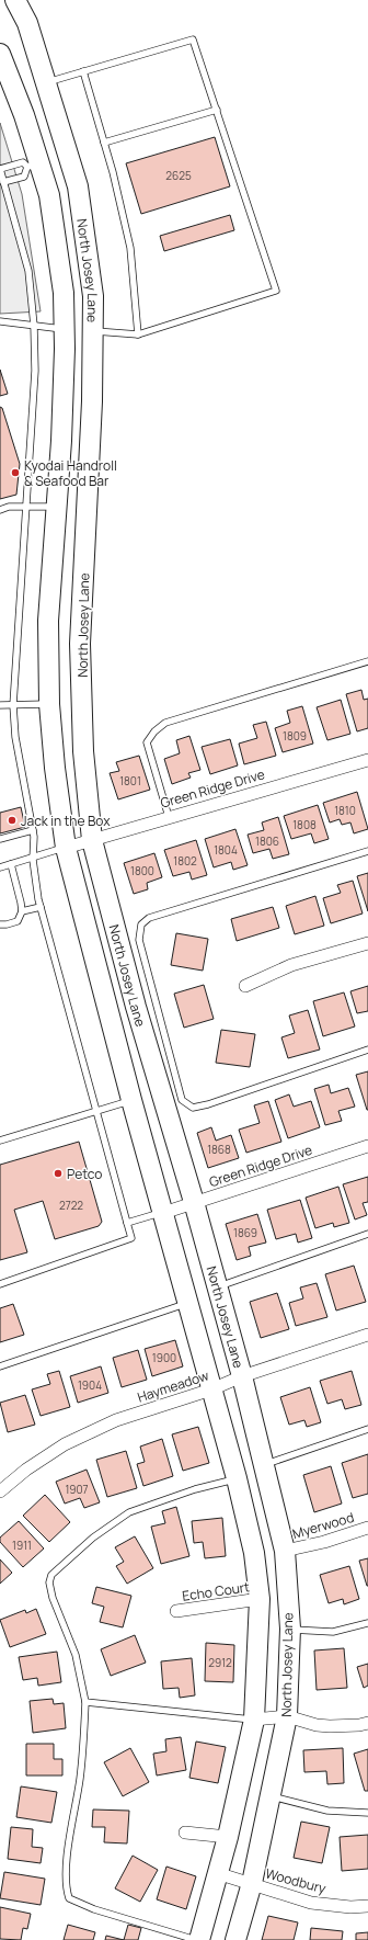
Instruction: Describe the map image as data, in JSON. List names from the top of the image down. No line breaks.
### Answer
{"streets":{"main road":["North Josey Lane"],"street":["Green Ridge Drive","Haymeadow","Myerwood","Echo Court","Woodbury"]},"crossings":[["North Josey Lane","Green Ridge Drive"],["North Josey Lane","Haymeadow"],["North Josey Lane","Myerwood"],["North Josey Lane","Echo Court"],["North Josey Lane","Woodbury"]],"places":["Kyodai Handroll & Seafood Bar","Jack in the Box","Petco"],"house_numbers":["2625","1809","1801","1810","1808","1806","1804","1802","1800","1868","2722","1869","1900","1904","1907","1911","2912"]}
